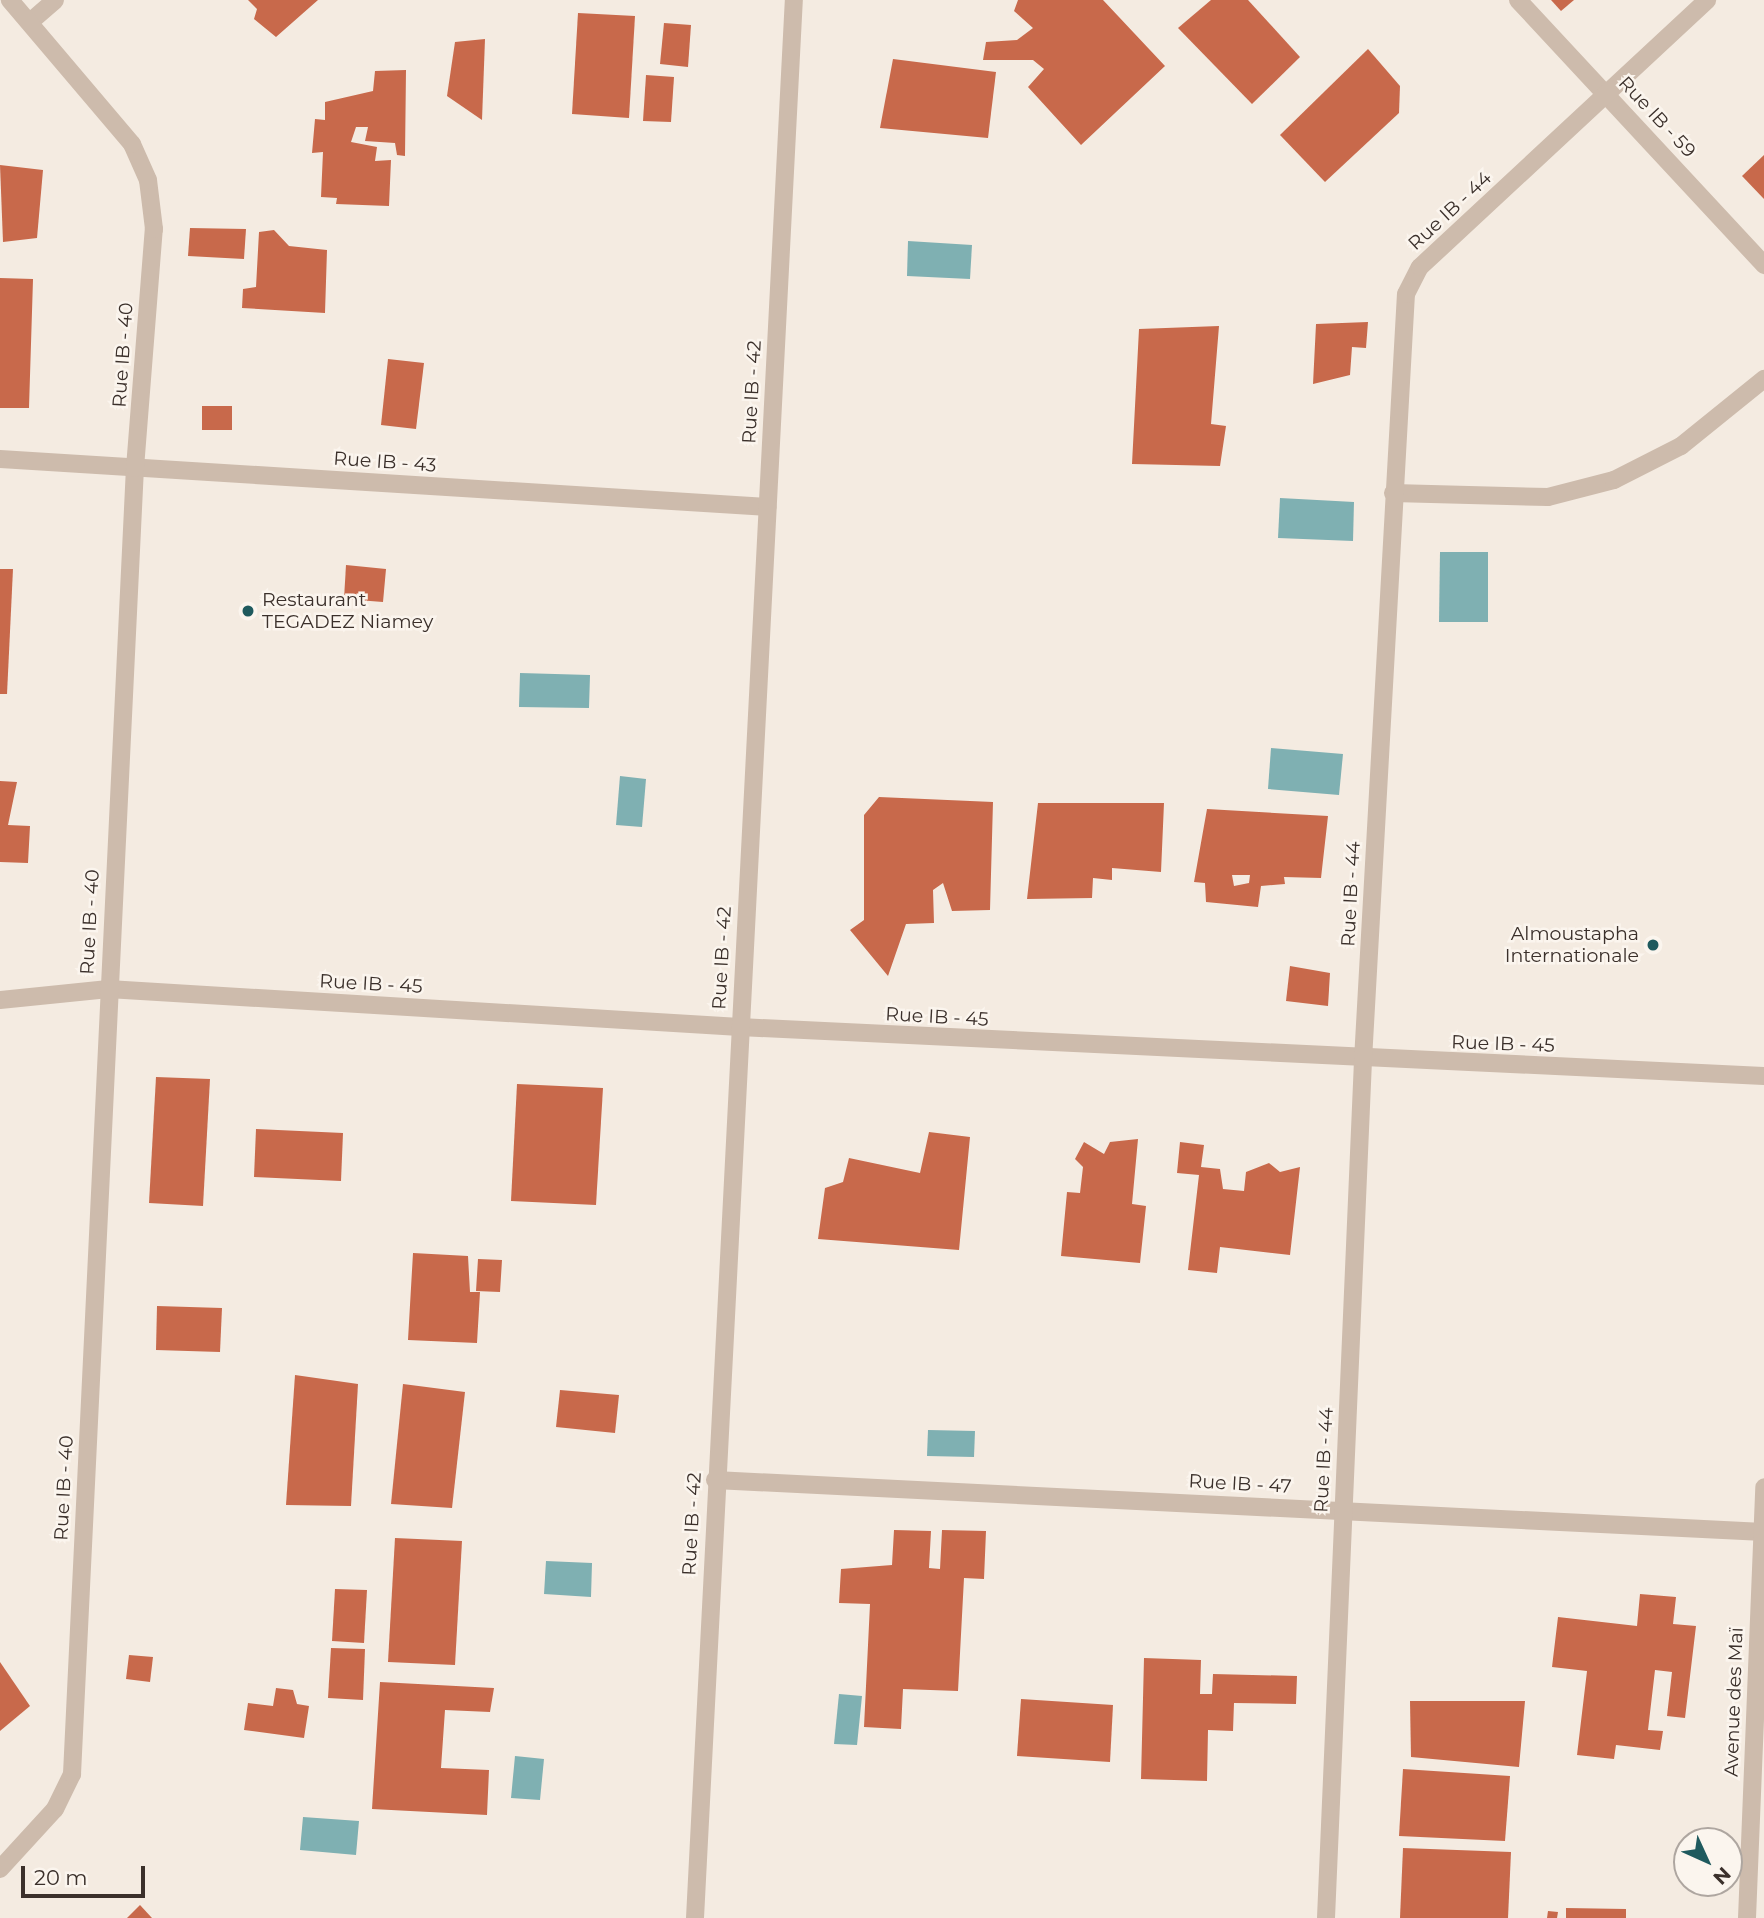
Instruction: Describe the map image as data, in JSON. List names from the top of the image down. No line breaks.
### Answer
{"streets":{"street":["Rue IB - 59","Rue IB - 44","Rue IB - 40","Rue IB - 42","Rue IB - 43","Rue IB - 45","Rue IB - 47","Avenue des Maï"]},"crossings":[["Rue IB - 59","Rue IB - 44"],["Rue IB - 44","Rue IB - 45"],["Rue IB - 44","Rue IB - 47"],["Rue IB - 40","Rue IB - 43"],["Rue IB - 40","Rue IB - 45"],["Rue IB - 42","Rue IB - 43"],["Rue IB - 42","Rue IB - 45"],["Rue IB - 42","Rue IB - 47"],["Rue IB - 47","Avenue des Maï"]],"places":["Restaurant TEGADEZ Niamey","Almoustapha Internationale"],"scale_bar":"20 m","north":"bottom right"}
